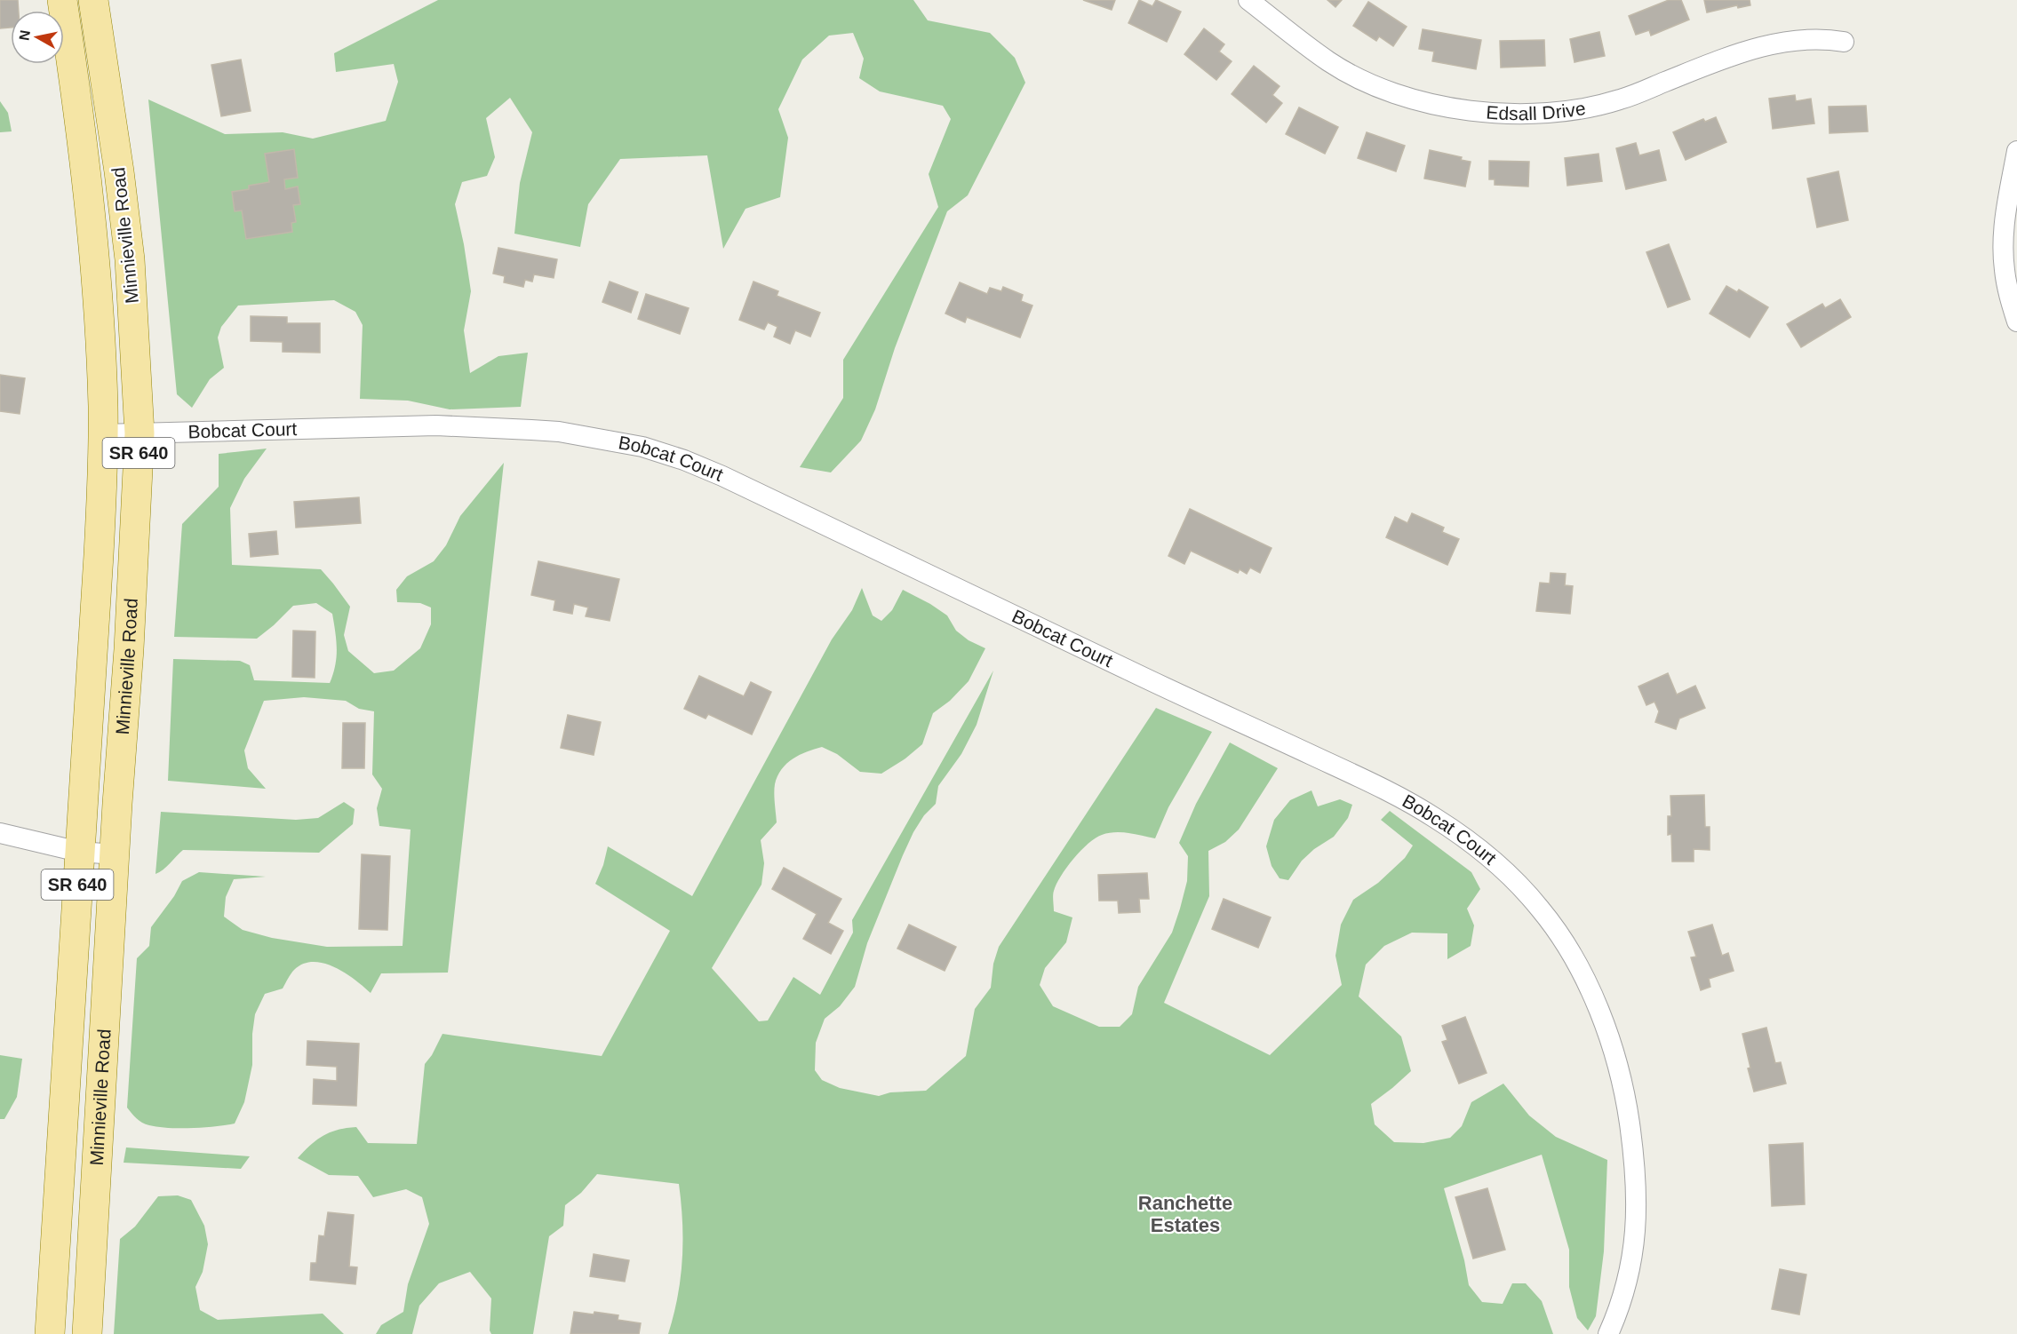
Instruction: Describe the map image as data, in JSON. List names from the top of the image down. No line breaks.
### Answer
{"streets":{"main road":["Minnieville Road","SR 640"],"street":["Edsall Drive","Bobcat Court"]},"crossings":[["Minnieville Road","Bobcat Court"]],"districts":["Ranchette Estates"],"north":"left"}
